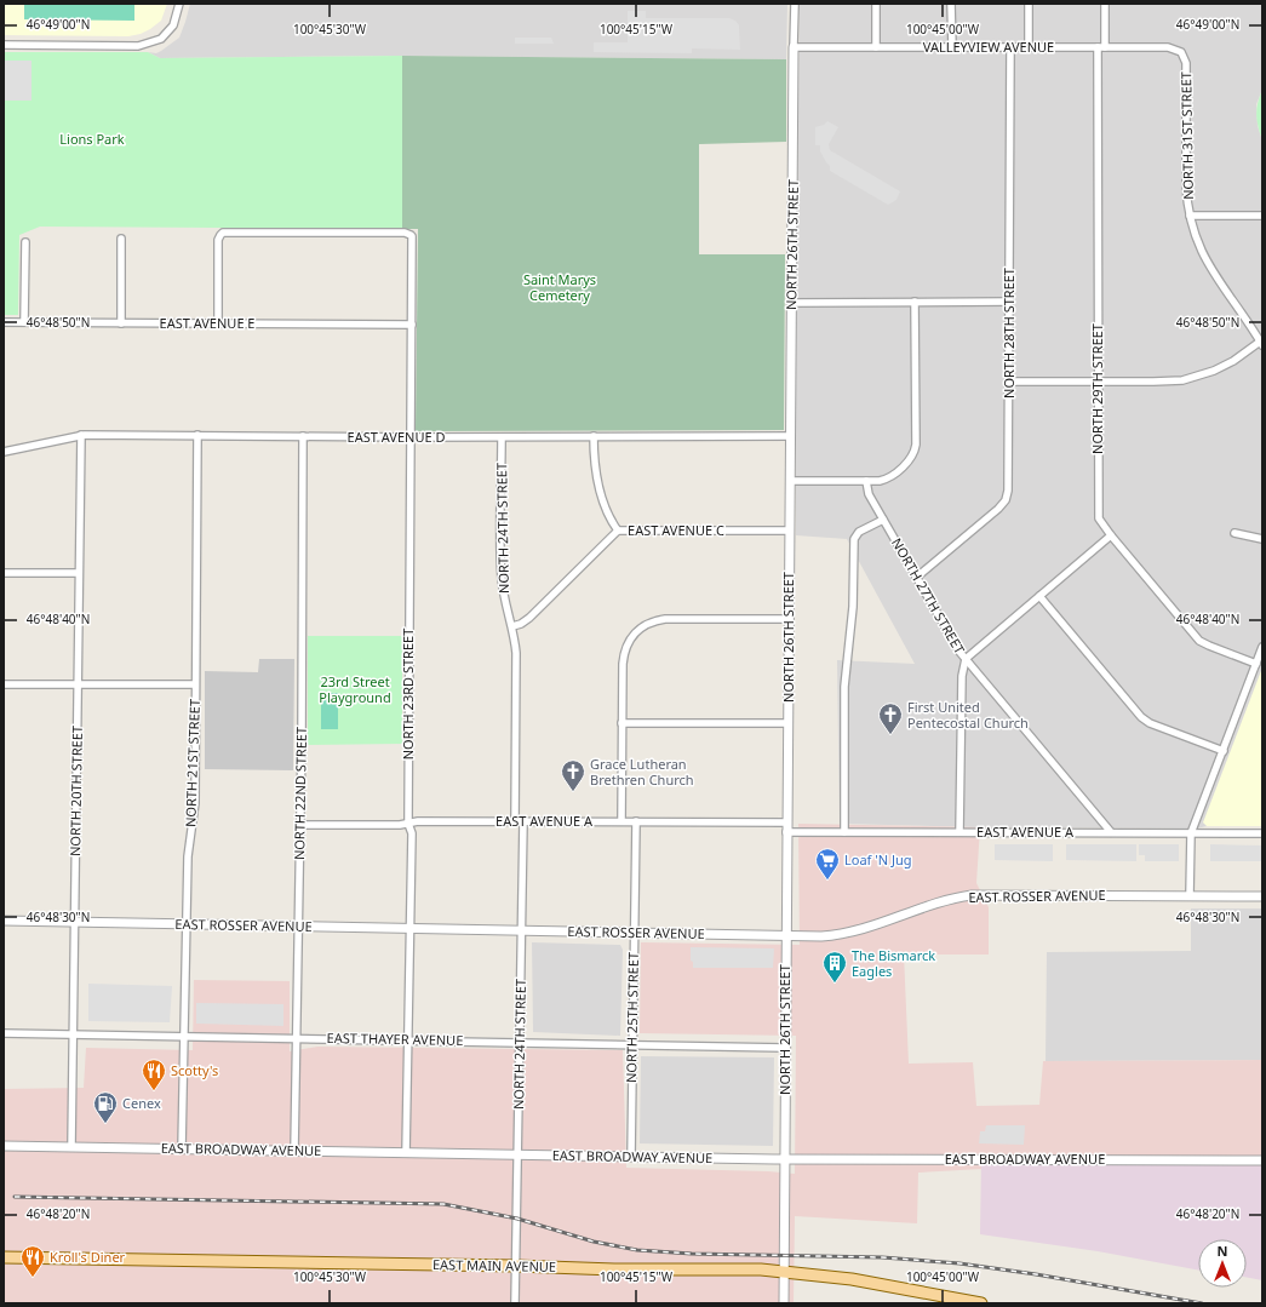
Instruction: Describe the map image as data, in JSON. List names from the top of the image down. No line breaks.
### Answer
{"streets":{"main road":["EAST MAIN AVENUE"],"street":["VALLEYVIEW AVENUE","NORTH 31ST STREET","NORTH 26TH STREET","EAST AVENUE E","NORTH 28TH STREET","NORTH 29TH STREET","EAST AVENUE D","NORTH 24TH STREET","EAST AVENUE C","NORTH 27TH STREET","NORTH 23RD STREET","NORTH 21ST STREET","NORTH 20TH STREET","NORTH 22ND STREET","EAST AVENUE A","EAST ROSSER AVENUE","NORTH 25TH STREET","EAST THAYER AVENUE","EAST BROADWAY AVENUE"]},"crossings":[["VALLEYVIEW AVENUE","NORTH 31ST STREET"],["VALLEYVIEW AVENUE","NORTH 26TH STREET"],["VALLEYVIEW AVENUE","NORTH 28TH STREET"],["VALLEYVIEW AVENUE","NORTH 29TH STREET"],["NORTH 26TH STREET","EAST AVENUE D"],["NORTH 26TH STREET","EAST AVENUE C"],["NORTH 26TH STREET","EAST AVENUE A"],["NORTH 26TH STREET","EAST ROSSER AVENUE"],["NORTH 26TH STREET","EAST THAYER AVENUE"],["NORTH 26TH STREET","EAST BROADWAY AVENUE"],["NORTH 26TH STREET","EAST MAIN AVENUE"],["EAST AVENUE E","NORTH 23RD STREET"],["NORTH 28TH STREET","NORTH 27TH STREET"],["EAST AVENUE D","NORTH 24TH STREET"],["EAST AVENUE D","NORTH 23RD STREET"],["EAST AVENUE D","NORTH 21ST STREET"],["EAST AVENUE D","NORTH 20TH STREET"],["EAST AVENUE D","NORTH 22ND STREET"],["NORTH 24TH STREET","EAST AVENUE C"],["NORTH 24TH STREET","EAST AVENUE A"],["NORTH 24TH STREET","EAST ROSSER AVENUE"],["NORTH 24TH STREET","EAST THAYER AVENUE"],["NORTH 24TH STREET","EAST BROADWAY AVENUE"],["NORTH 24TH STREET","EAST MAIN AVENUE"],["NORTH 27TH STREET","EAST AVENUE A"],["NORTH 23RD STREET","EAST AVENUE A"],["NORTH 23RD STREET","EAST ROSSER AVENUE"],["NORTH 23RD STREET","EAST THAYER AVENUE"],["NORTH 23RD STREET","EAST BROADWAY AVENUE"],["NORTH 21ST STREET","EAST ROSSER AVENUE"],["NORTH 21ST STREET","EAST THAYER AVENUE"],["NORTH 21ST STREET","EAST BROADWAY AVENUE"],["NORTH 20TH STREET","EAST ROSSER AVENUE"],["NORTH 20TH STREET","EAST THAYER AVENUE"],["NORTH 20TH STREET","EAST BROADWAY AVENUE"],["NORTH 22ND STREET","EAST AVENUE A"],["NORTH 22ND STREET","EAST ROSSER AVENUE"],["NORTH 22ND STREET","EAST THAYER AVENUE"],["NORTH 22ND STREET","EAST BROADWAY AVENUE"],["EAST AVENUE A","NORTH 25TH STREET"],["EAST ROSSER AVENUE","NORTH 25TH STREET"],["NORTH 25TH STREET","EAST THAYER AVENUE"],["NORTH 25TH STREET","EAST BROADWAY AVENUE"]],"parks":["Lions Park","Saint Marys Cemetery","23rd Street Playground"],"places":{"church":["First United Pentecostal Church","Grace Lutheran Brethren Church"],"supermarket":["Loaf 'N Jug"],"building":["The Bismarck Eagles"],"restaurant":["Scotty's","Kroll's Diner"],"fuel station":["Cenex"]},"north":"top","coordinates":["46°49'00\"N","100°45'30\"W","100°45'15\"W","100°45'00\"W","46°48'50\"N","46°48'40\"N","46°48'30\"N","46°48'20\"N"]}
